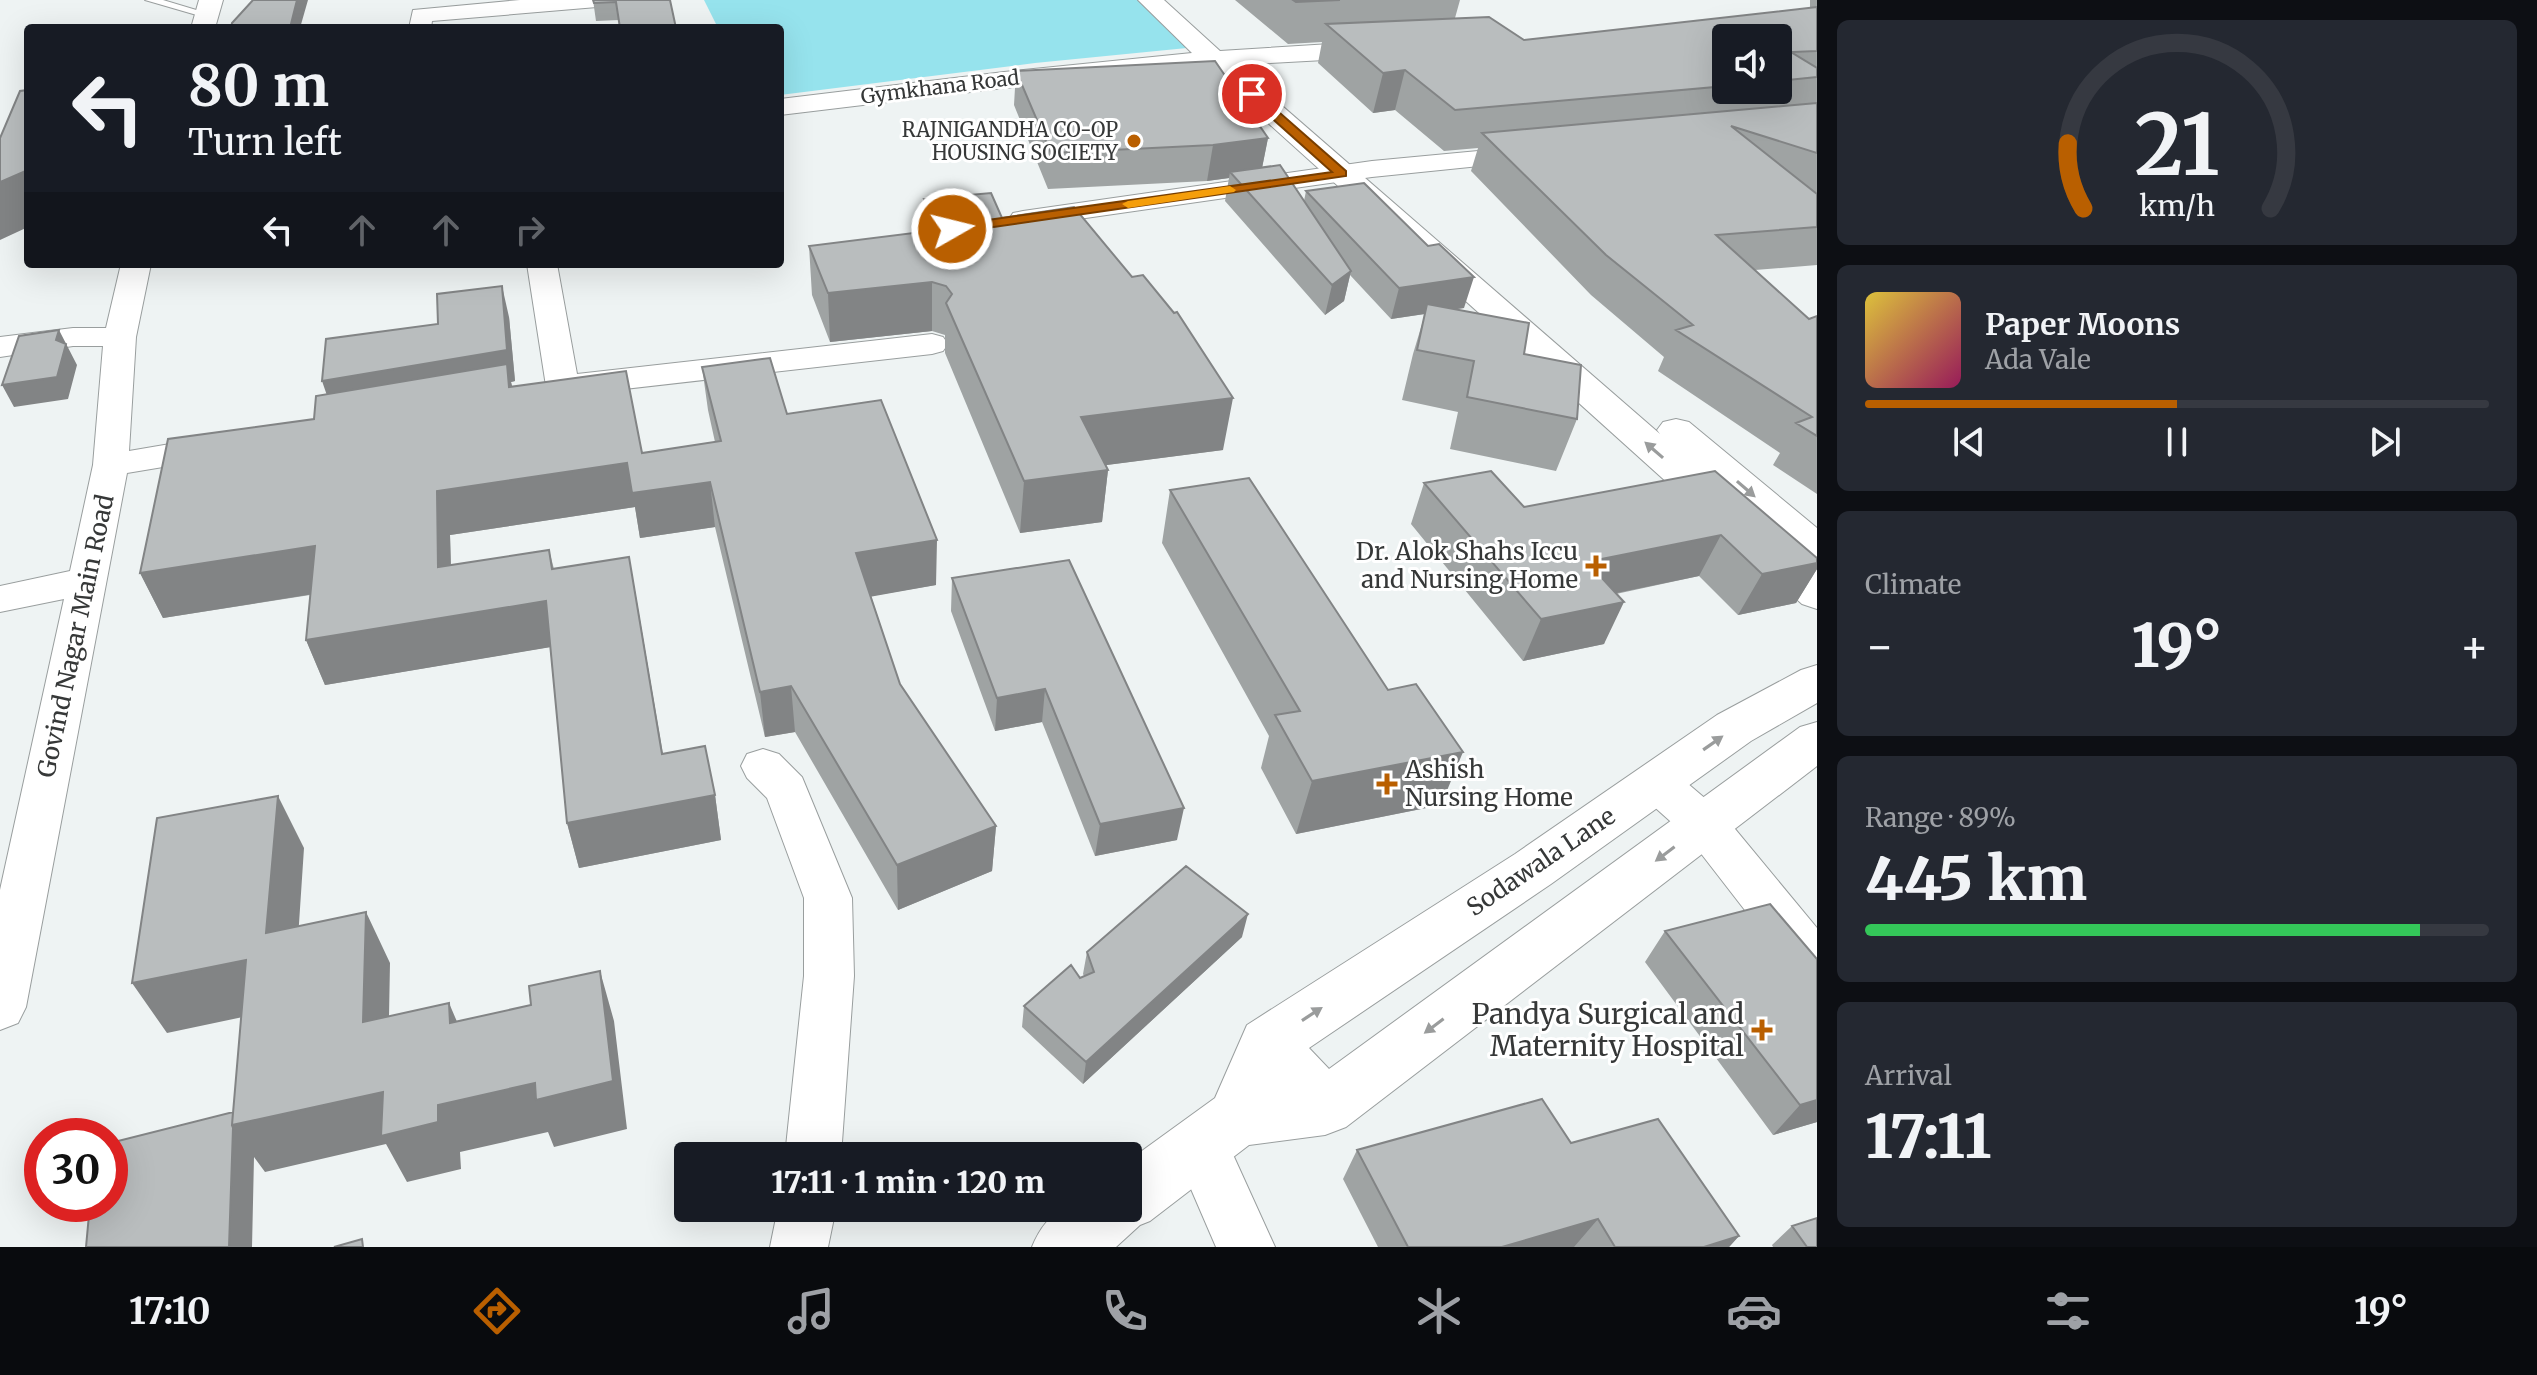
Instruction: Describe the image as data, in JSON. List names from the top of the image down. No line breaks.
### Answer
{"streets":{"street":["Gymkhana Road","Govind Nagar Main Road","Sodawala Lane"]},"places":{"other":["RAJNIGANDHA CO-OP HOUSING SOCIETY"],"health":["Dr. Alok Shahs Iccu and Nursing Home","Ashish Nursing Home","Pandya Surgical and Maternity Hospital"]},"page":{"turn":["80 m","Turn left"],"song":["Paper Moons","Ada Vale"],"tile":["Climate",["Range · 89%","445 km"],["Arrival","17:11"]],"heat":["−","19°","+"],"limit":"30","trip":"17:11 · 1 min · 120 m","tabs":["17:10","19°"],"gauge":["21","km/h"]}}
